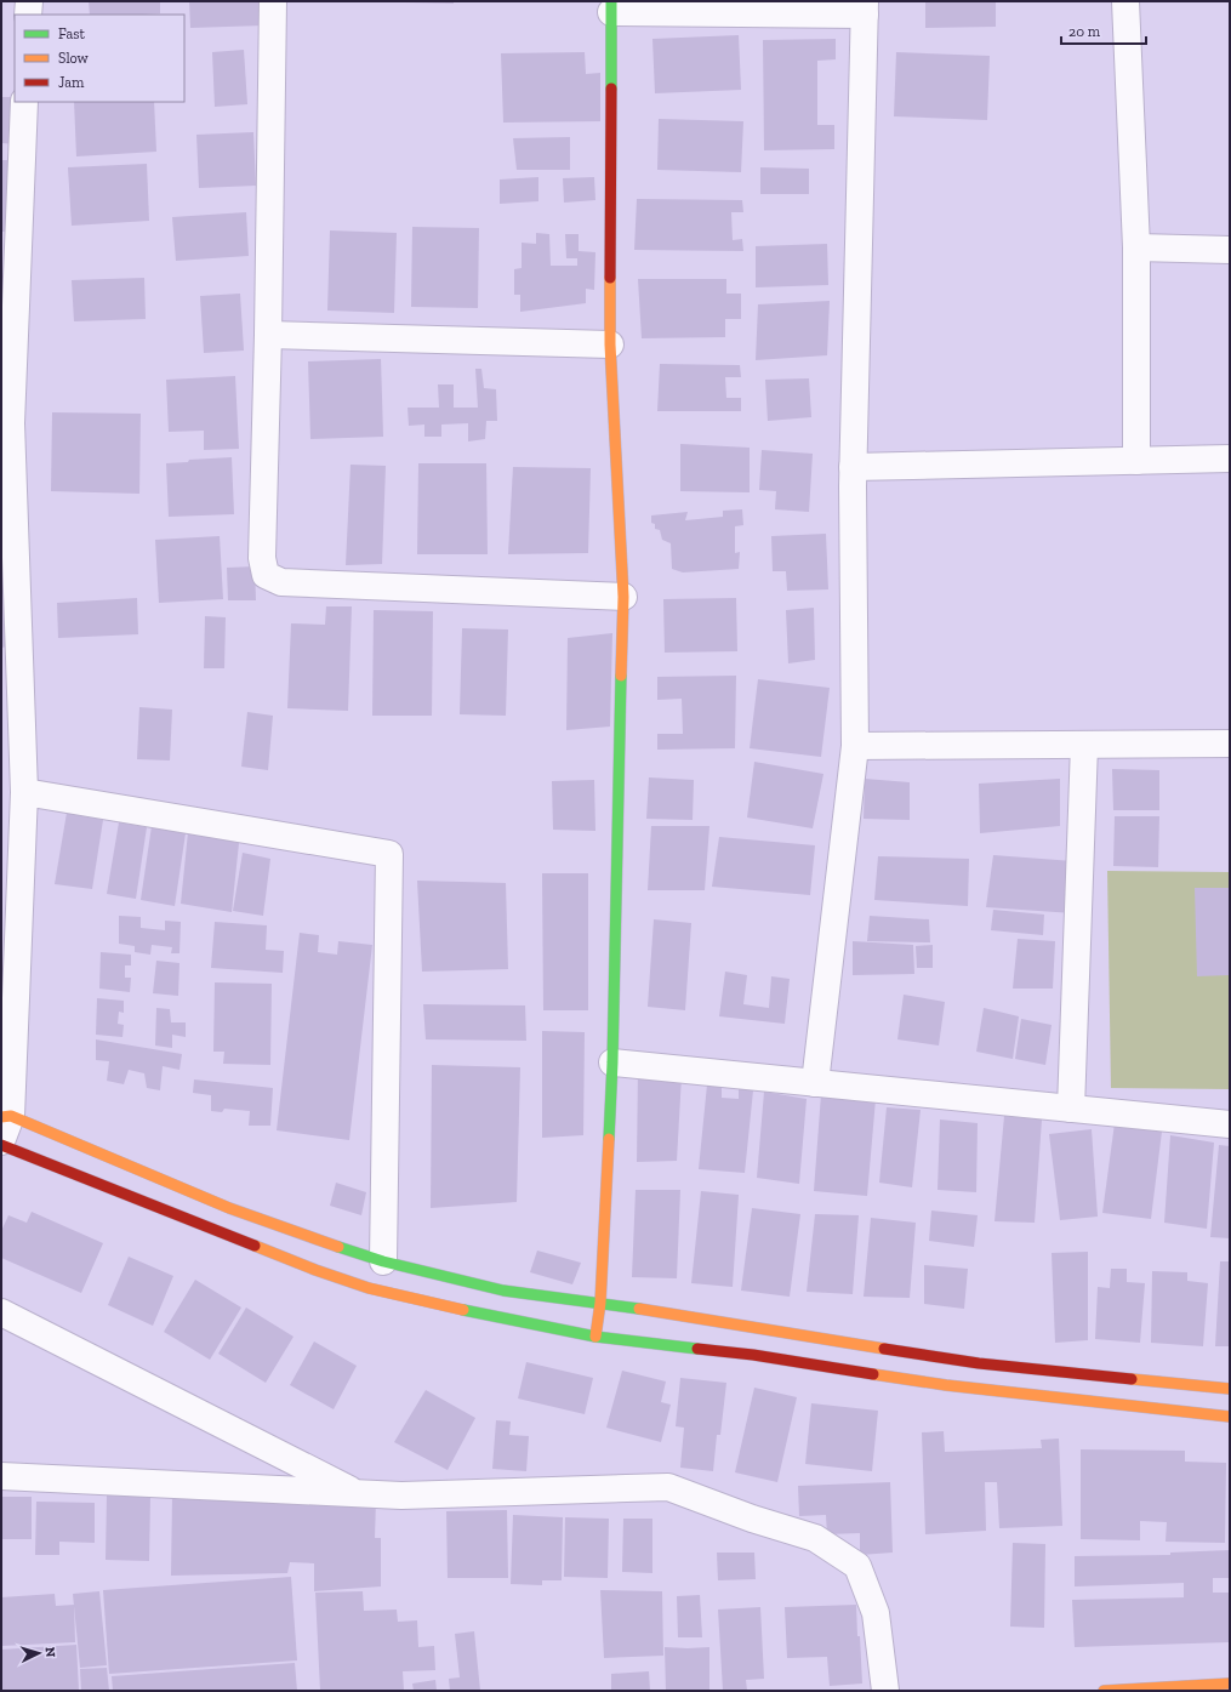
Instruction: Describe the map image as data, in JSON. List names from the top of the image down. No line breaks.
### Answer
{"legend":["Fast","Slow","Jam"],"scale_bar":"20 m","north":"right"}
